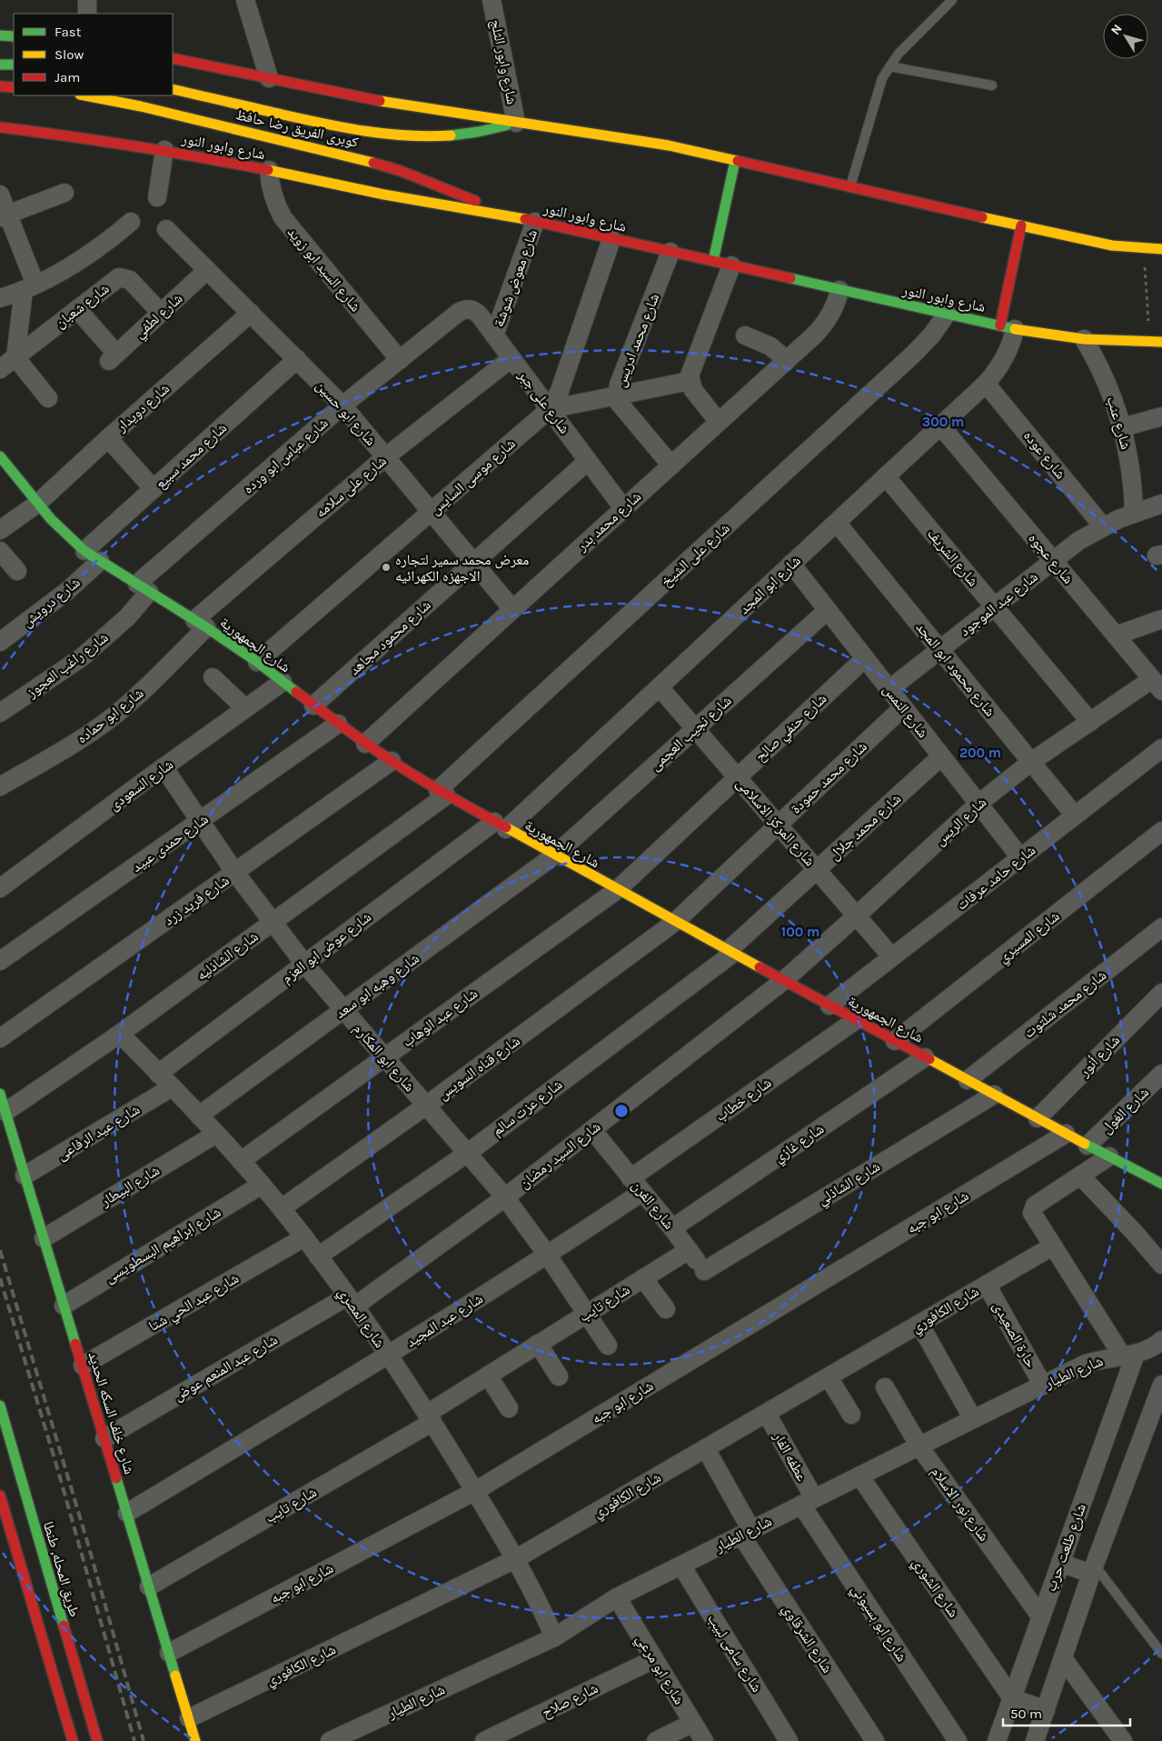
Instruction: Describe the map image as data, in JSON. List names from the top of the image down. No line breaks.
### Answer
{"streets":{"main road":["كوبرى الفريق رضا حافظ","شارع وابور النور","شارع الجمهورية","شارع خلف السكه الحديد","طريق المحله, طنطا"],"street":["شارع وابور الثلج","شارع السيد ابو زويد","شارع معوض شوشة","شارع شعبان","شارع لطفي","شارع محمد ادريس","شارع على جبر","شارع دويدار","شارع ابو حسين","شارع عنب","شارع عوده","شارع محمد سبيع","شارع عباس ابو ورده","شارع موسى السايس","شارع على سلامه","شارع محمد بدر","شارع على الشيخ","شارع الشريف","شارع عجوه","شارع ابو المجد","شارع درويش","شارع عبد الموجود","شارع محمود مجاهد","شارع راغب العجوز","شارع محمود ابو المجد","شارع النمس","شارع ابو حماده","شارع حنفي صالح","شارع نجيب العجمى","شارع محمد حمودة","شارع السعودى","شارع الريس","شارع المركز الاسلامى","شارع محمد جلال","شارع حمدى عبيد","شارع حامد عرفات","شارع فريد زرد","شارع المسيري","شارع عوض ابو العزم","شارع الشاذليه","شارع وهبه ابو سعد","شارع محمد شلتوت","شارع عبد الوهاب","شارع أنور","شارع ابو المكارم","شارع قناه السويس","شارع خطاب","شارع عزت سالم","شارع الغول","شارع عيد الرفاعى","شارع غازي","شارع السيد رمضان","شارع الشاذلي","شارع البيطار","شارع الفرن","شارع ابو جبه","شارع ابراهيم البسطويسى","شارع عبد الحي شتا","شارع تايب","شارع الكافوري","شارع المصري","شارع عبد المجيد","حارة الصعيدى","شارع عبد المنعم عوض","شارع الطيار","عطفه الفار","شارع نور الاسلام","شارع طلعت حرب","شارع الشوري","شارع ابو بسيوني","شارع الشرقاوي","شارع سامى لبيب","شارع ابو مرعي","شارع صلاح"]},"crossings":[["شارع وابور الثلج","كوبرى الفريق رضا حافظ"],["كوبرى الفريق رضا حافظ","شارع وابور النور"],["شارع وابور النور","شارع السيد ابو زويد"],["شارع وابور النور","شارع معوض شوشة"],["شارع وابور النور","شارع محمد ادريس"],["شارع وابور النور","شارع عنب"],["شارع وابور النور","شارع موسى السايس"],["شارع وابور النور","شارع محمد بدر"],["شارع وابور النور","شارع على الشيخ"],["شارع وابور النور","شارع ابو المجد"],["شارع السيد ابو زويد","شارع عباس ابو ورده"],["شارع معوض شوشة","شارع على جبر"],["شارع شعبان","شارع لطفي"],["شارع لطفي","شارع ابو حسين"],["شارع محمد ادريس","شارع محمد بدر"],["شارع على جبر","شارع عباس ابو ورده"],["شارع على جبر","شارع موسى السايس"],["شارع على جبر","شارع على سلامه"],["شارع على جبر","شارع محمد بدر"],["شارع على جبر","شارع محمود مجاهد"],["شارع دويدار","شارع ابو حسين"],["شارع دويدار","شارع الجمهورية"],["شارع ابو حسين","شارع محمد سبيع"],["شارع ابو حسين","شارع عباس ابو ورده"],["شارع ابو حسين","شارع موسى السايس"],["شارع ابو حسين","شارع على سلامه"],["شارع ابو حسين","شارع محمد بدر"],["شارع ابو حسين","شارع محمود مجاهد"],["شارع عنب","شارع عبد الموجود"],["شارع عوده","شارع ابو المجد"],["شارع عوده","شارع عبد الموجود"],["شارع محمد سبيع","شارع الجمهورية"],["شارع عباس ابو ورده","شارع الجمهورية"],["شارع عباس ابو ورده","شارع راغب العجوز"],["شارع موسى السايس","شارع الجمهورية"],["شارع على سلامه","شارع الجمهورية"],["شارع على سلامه","شارع ابو حماده"],["شارع محمد بدر","شارع الجمهورية"],["شارع على الشيخ","شارع الجمهورية"],["شارع على الشيخ","شارع الشاذليه"],["شارع الشريف","شارع ابو المجد"],["شارع الشريف","شارع عبد الموجود"],["شارع الشريف","شارع الريس"],["شارع عجوه","شارع ابو المجد"],["شارع عجوه","شارع عبد الموجود"],["شارع عجوه","شارع الريس"],["شارع ابو المجد","شارع الجمهورية"],["شارع ابو المجد","شارع محمود ابو المجد"],["شارع ابو المجد","شارع النمس"],["شارع ابو المجد","شارع المركز الاسلامى"],["شارع ابو المجد","شارع عوض ابو العزم"],["شارع درويش","شارع الجمهورية"],["شارع عبد الموجود","شارع محمود ابو المجد"],["شارع عبد الموجود","شارع النمس"],["شارع محمود مجاهد","شارع الجمهورية"],["شارع الجمهورية","شارع راغب العجوز"],["شارع الجمهورية","شارع ابو حماده"],["شارع الجمهورية","شارع حنفي صالح"],["شارع الجمهورية","شارع نجيب العجمى"],["شارع الجمهورية","شارع محمد حمودة"],["شارع الجمهورية","شارع السعودى"],["شارع الجمهورية","شارع الريس"],["شارع الجمهورية","شارع محمد جلال"],["شارع الجمهورية","شارع حمدى عبيد"],["شارع الجمهورية","شارع حامد عرفات"],["شارع الجمهورية","شارع فريد زرد"],["شارع الجمهورية","شارع المسيري"],["شارع الجمهورية","شارع عوض ابو العزم"],["شارع الجمهورية","شارع الشاذليه"],["شارع الجمهورية","شارع وهبه ابو سعد"],["شارع الجمهورية","شارع محمد شلتوت"],["شارع الجمهورية","شارع عبد الوهاب"],["شارع الجمهورية","شارع أنور"],["شارع الجمهورية","شارع قناه السويس"],["شارع الجمهورية","شارع خطاب"],["شارع الجمهورية","شارع عزت سالم"],["شارع الجمهورية","شارع الغول"],["شارع الجمهورية","شارع غازي"],["شارع الجمهورية","شارع السيد رمضان"],["شارع الجمهورية","شارع الشاذلي"],["شارع الجمهورية","شارع ابو جبه"],["شارع محمود ابو المجد","شارع الريس"],["شارع محمود ابو المجد","شارع حامد عرفات"],["شارع النمس","شارع حنفي صالح"],["شارع النمس","شارع نجيب العجمى"],["شارع النمس","شارع محمد حمودة"],["شارع النمس","شارع الريس"],["شارع النمس","شارع محمد جلال"],["شارع النمس","شارع حامد عرفات"],["شارع حنفي صالح","شارع المركز الاسلامى"],["شارع حنفي صالح","شارع عبد الوهاب"],["شارع نجيب العجمى","شارع المركز الاسلامى"],["شارع نجيب العجمى","شارع وهبه ابو سعد"],["شارع محمد حمودة","شارع المركز الاسلامى"],["شارع محمد حمودة","شارع قناه السويس"],["شارع السعودى","شارع ابو المكارم"],["شارع الريس","شارع المركز الاسلامى"],["شارع الريس","شارع السيد رمضان"],["شارع المركز الاسلامى","شارع محمد جلال"],["شارع المركز الاسلامى","شارع حامد عرفات"],["شارع محمد جلال","شارع عزت سالم"],["شارع حمدى عبيد","شارع ابو المكارم"],["شارع فريد زرد","شارع ابو المكارم"],["شارع عوض ابو العزم","شارع ابو المكارم"],["شارع عوض ابو العزم","شارع المصري"],["شارع الشاذليه","شارع ابو المكارم"],["شارع الشاذليه","شارع المصري"],["شارع الشاذليه","شارع خلف السكه الحديد"],["شارع وهبه ابو سعد","شارع ابو المكارم"],["شارع وهبه ابو سعد","شارع المصري"],["شارع عبد الوهاب","شارع ابو المكارم"],["شارع عبد الوهاب","شارع المصري"],["شارع ابو المكارم","شارع قناه السويس"],["شارع ابو المكارم","شارع عزت سالم"],["شارع ابو المكارم","شارع السيد رمضان"],["شارع ابو المكارم","شارع تايب"],["شارع ابو المكارم","شارع عبد المجيد"],["شارع قناه السويس","شارع المصري"],["شارع خطاب","شارع الفرن"],["شارع خطاب","شارع عبد المجيد"],["شارع عزت سالم","شارع المصري"],["شارع عيد الرفاعى","شارع المصري"],["شارع عيد الرفاعى","شارع خلف السكه الحديد"],["شارع غازي","شارع الفرن"],["شارع السيد رمضان","شارع الفرن"],["شارع السيد رمضان","شارع المصري"],["شارع السيد رمضان","شارع عبد المنعم عوض"],["شارع الشاذلي","شارع الفرن"],["شارع البيطار","شارع المصري"],["شارع البيطار","شارع خلف السكه الحديد"],["شارع الفرن","شارع تايب"],["شارع الفرن","شارع عبد المجيد"],["شارع ابو جبه","شارع المصري"],["شارع ابو جبه","شارع خلف السكه الحديد"],["شارع ابراهيم البسطويسى","شارع المصري"],["شارع ابراهيم البسطويسى","شارع خلف السكه الحديد"],["شارع عبد الحي شتا","شارع المصري"],["شارع عبد الحي شتا","شارع خلف السكه الحديد"],["شارع تايب","شارع المصري"],["شارع تايب","شارع خلف السكه الحديد"],["شارع الكافوري","شارع المصري"],["شارع الكافوري","حارة الصعيدى"],["شارع الكافوري","شارع خلف السكه الحديد"],["شارع الكافوري","عطفه الفار"],["شارع الكافوري","شارع الشرقاوي"],["شارع المصري","شارع عبد المجيد"],["شارع المصري","شارع عبد المنعم عوض"],["شارع المصري","شارع الطيار"],["شارع عبد المجيد","شارع خلف السكه الحديد"],["حارة الصعيدى","شارع الطيار"],["شارع عبد المنعم عوض","شارع خلف السكه الحديد"],["شارع الطيار","عطفه الفار"],["شارع الطيار","شارع نور الاسلام"],["شارع الطيار","شارع طلعت حرب"],["شارع الطيار","شارع الشوري"],["شارع الطيار","شارع ابو بسيوني"],["شارع الطيار","شارع الشرقاوي"],["شارع الطيار","شارع سامى لبيب"],["شارع الطيار","شارع ابو مرعي"],["عطفه الفار","شارع ابو بسيوني"],["شارع نور الاسلام","شارع طلعت حرب"],["شارع طلعت حرب","شارع الشوري"],["شارع ابو مرعي","شارع صلاح"]],"places":["معرض محمد سمير لتجاره الاجهزه الكهرائيه"],"legend":["Fast","Slow","Jam"],"scale_bar":"50 m","north":"top left","rings":["300 m","200 m","100 m"]}
